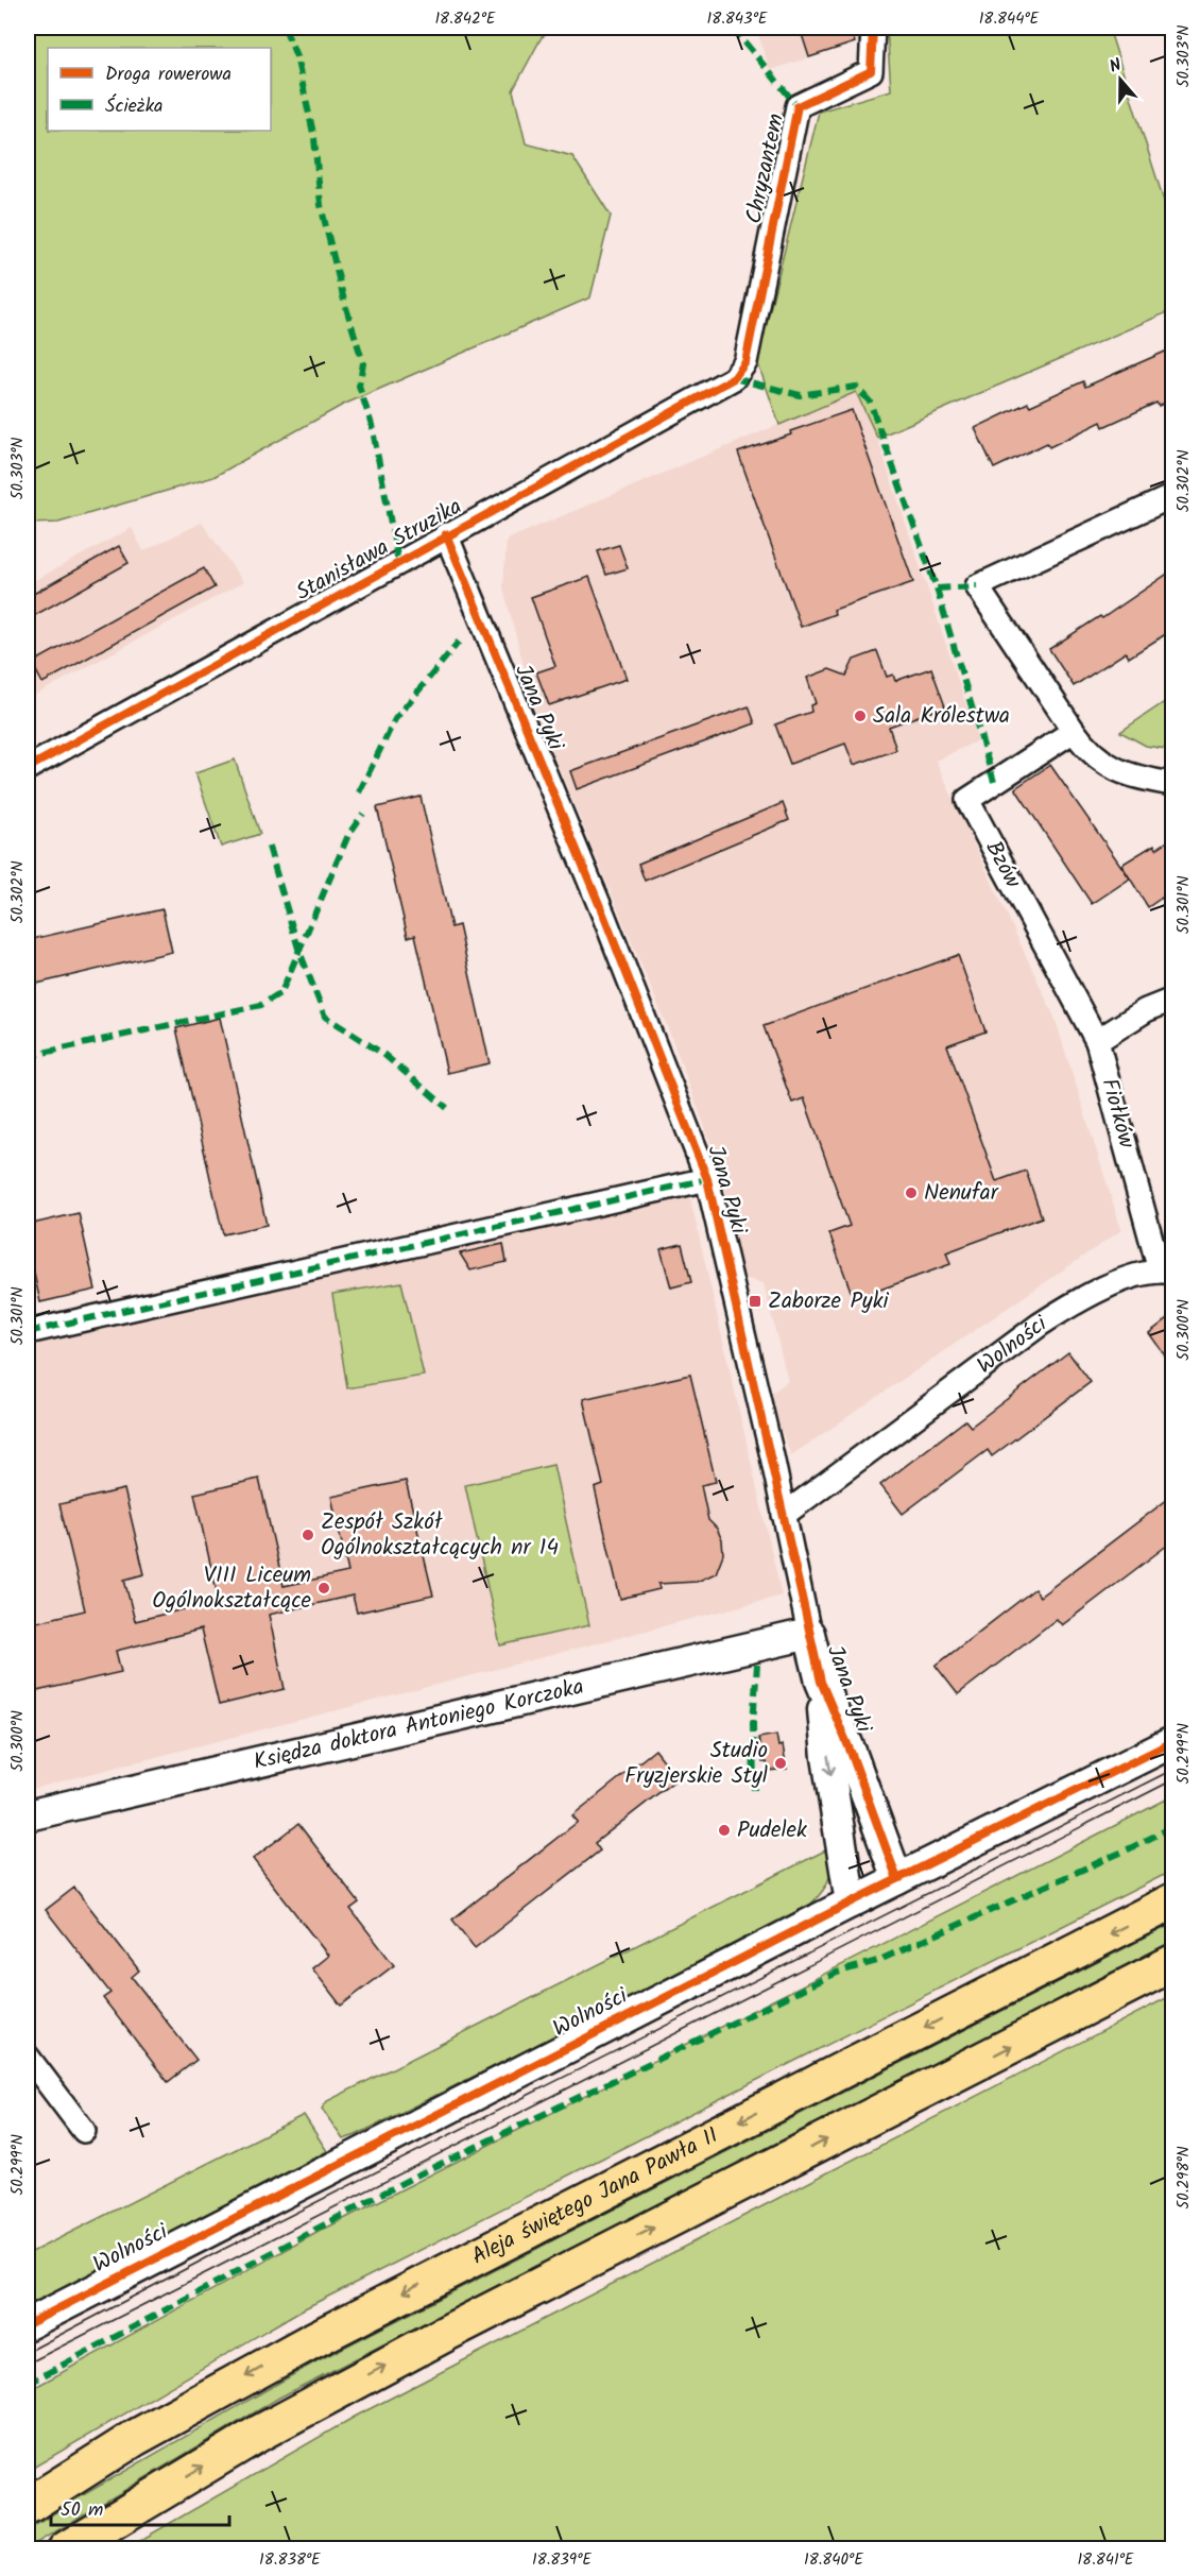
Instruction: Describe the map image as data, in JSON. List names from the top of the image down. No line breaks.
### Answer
{"streets":{"main road":["Aleja świętego Jana Pawła II"],"street":["Chryzantem","Stanisława Struzika","Jana Pyki","Bzów","Fiołków","Wolności","Księdza doktora Antoniego Korczoka"]},"crossings":[["Chryzantem","Stanisława Struzika"],["Stanisława Struzika","Jana Pyki"],["Jana Pyki","Wolności"],["Jana Pyki","Księdza doktora Antoniego Korczoka"],["Bzów","Fiołków"],["Fiołków","Wolności"]],"places":{"other":["Sala Królestwa","Nenufar","Zespół Szkół Ogólnokształcących nr 14","VIII Liceum Ogólnokształcące","Studio Fryzjerskie Styl","Pudelek"],"transit":["Zaborze Pyki"]},"legend":["Droga rowerowa","Ścieżka"],"scale_bar":"50 m","north":"top","coordinates":["18.842°E","18.843°E","18.844°E","50.303°N","50.302°N","50.301°N","50.300°N","50.299°N","50.298°N","18.838°E","18.839°E","18.840°E","18.841°E"]}
